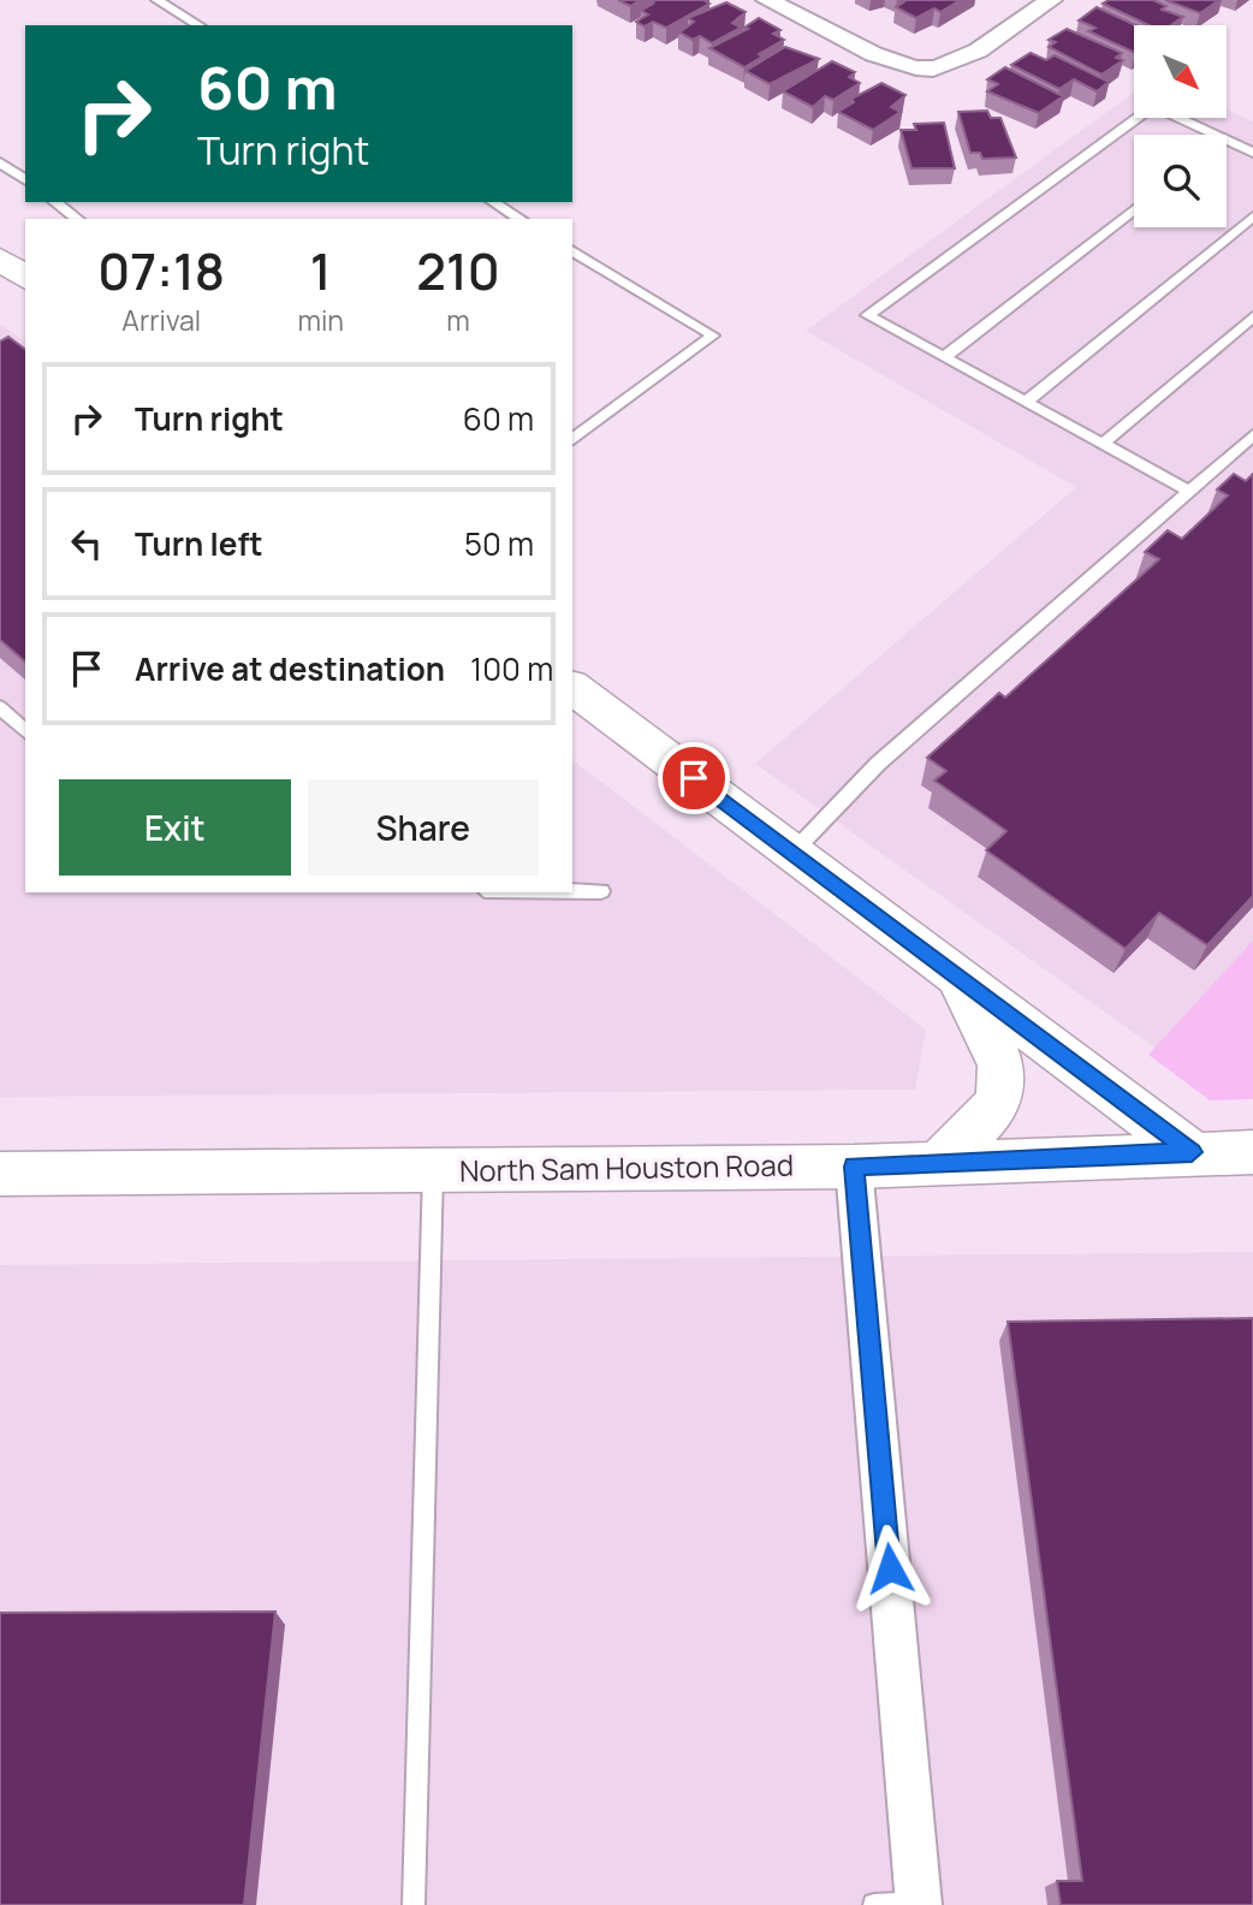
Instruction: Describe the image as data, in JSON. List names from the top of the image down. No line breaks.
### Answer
{"streets":{"street":["North Sam Houston Road"]},"north":"bottom right","page":{"turn":["60 m","Turn right"],"eta":["07:18","Arrival","1","min","210","m"],"list":[{"name":"Turn right","value":"60 m"},{"name":"Turn left","value":"50 m"},{"name":"Arrive at destination","value":"100 m"}],"buttons":["Exit","Share"]}}
